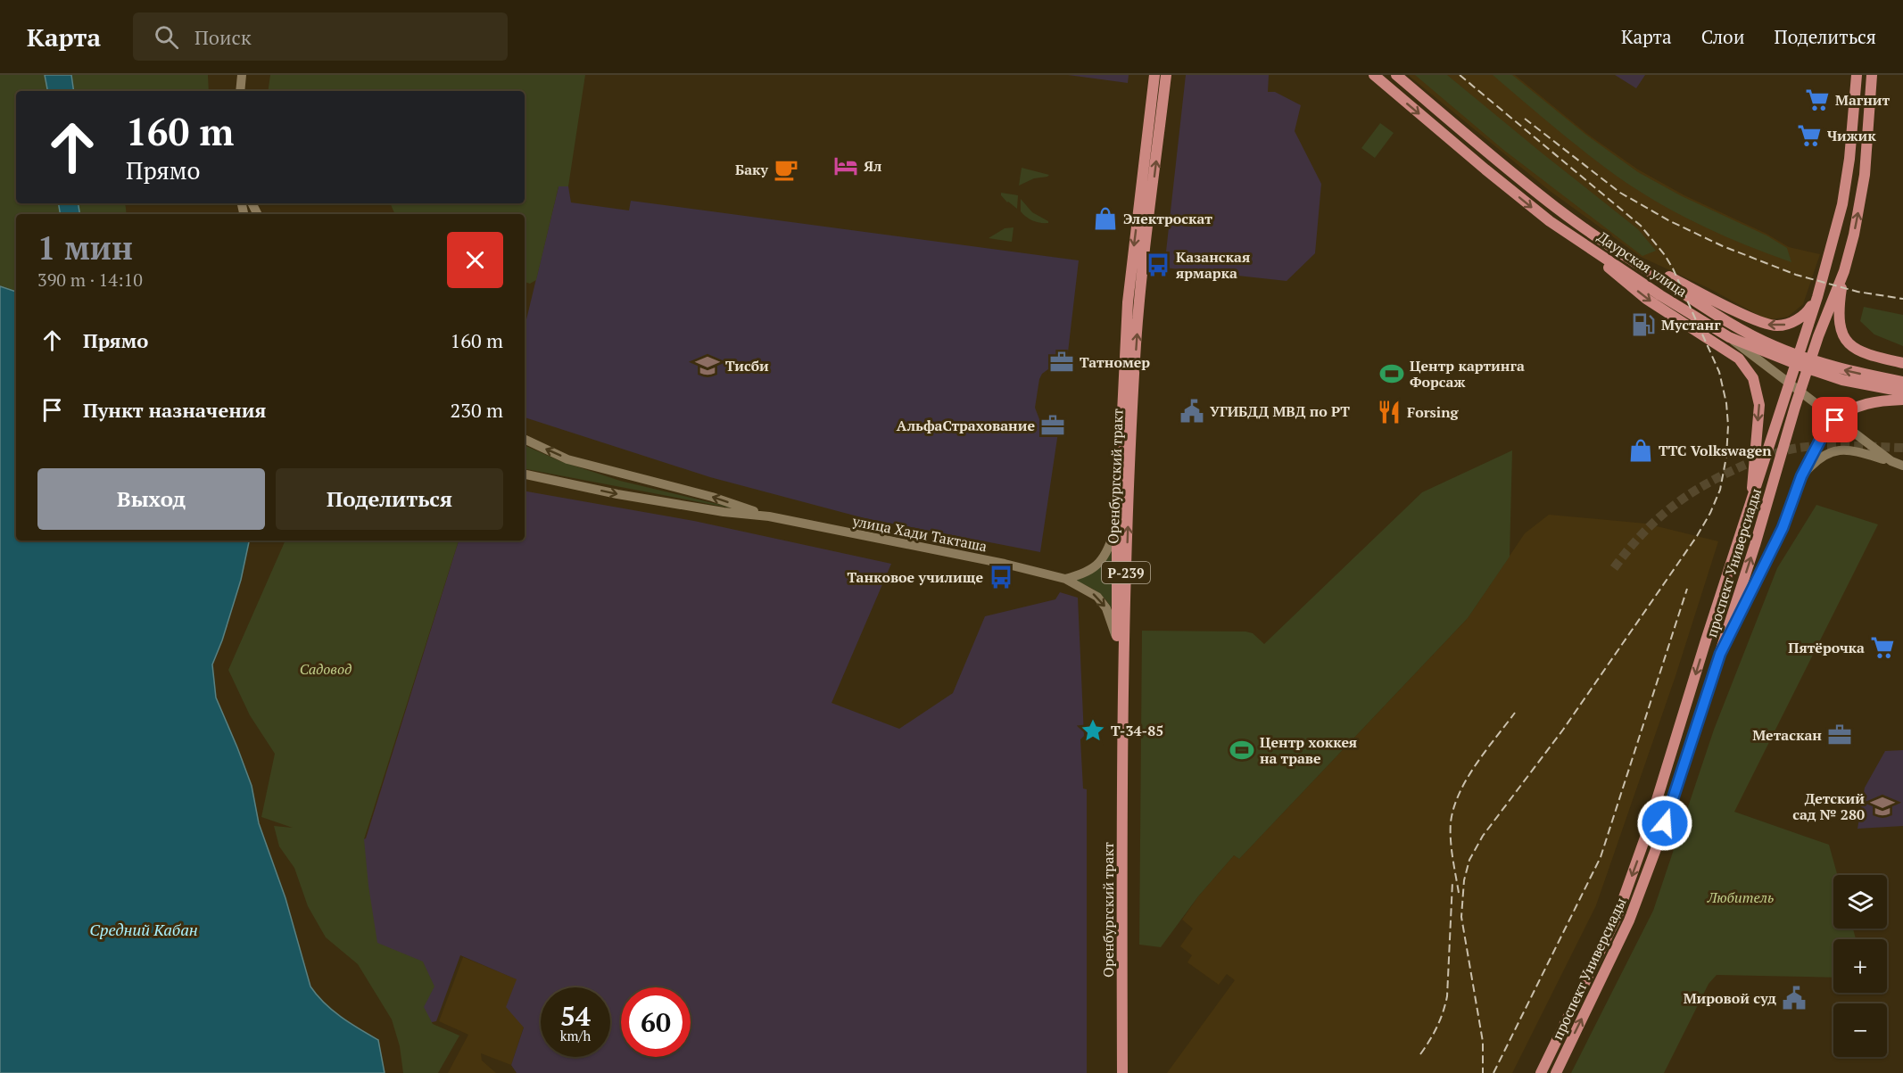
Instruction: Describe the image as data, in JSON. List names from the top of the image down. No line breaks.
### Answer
{"streets":{"main road":["Даурская улица","Оренбургский тракт","проспект Универсиады","Р-239"],"street":["улица Хади Такташа"]},"crossings":[["Оренбургский тракт","улица Хади Такташа"]],"water":["Средний Кабан"],"parks":["Садовод","Любитель"],"places":{"supermarket":["Магнит","Чижик","Пятёрочка"],"hotel":["Ял"],"cafe":["Баку"],"shop":["Электроскат","ТТС Volkswagen"],"bus stop":["Казанская ярмарка","Танковое училище"],"fuel station":["Мустанг"],"office":["Татномер","АльфаСтрахование","Метаскан"],"school or university":["Тисби","Детский сад № 280"],"sports":["Центр картинга Форсаж","Центр хоккея на траве"],"public building":["УГИБДД МВД по РТ","Мировой суд"],"restaurant":["Forsing"],"place":["T-34-85"]},"page":{"header":"Карта","search":"Поиск","nav":["Карта","Слои","Поделиться"],"turn":["160 m","Прямо"],"heading":["1 мин","390 m · 14:10"],"list":[{"name":"Прямо","value":"160 m"},{"name":"Пункт назначения","value":"230 m"}],"buttons":["Выход","Поделиться"],"map_buttons":["+","−"],"speed":"54 km/h","limit":"60"}}
